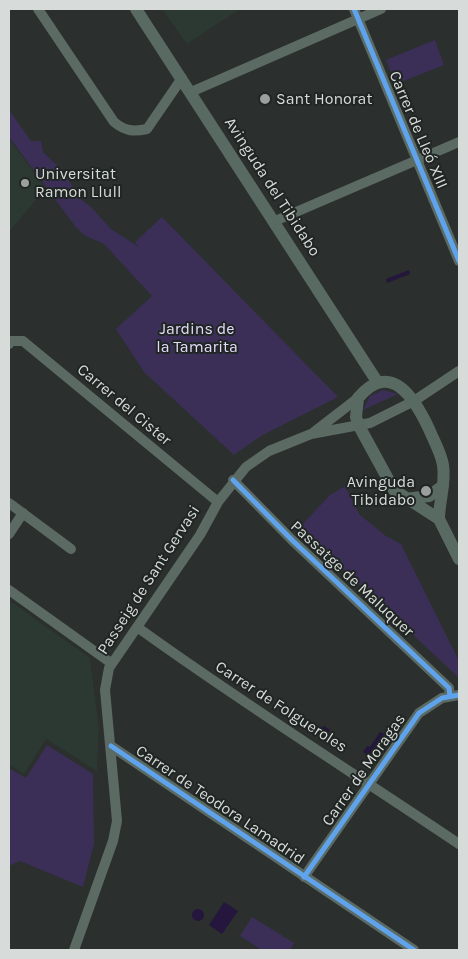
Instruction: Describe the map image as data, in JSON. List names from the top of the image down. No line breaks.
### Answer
{"streets":{"main road":["Avinguda del Tibidabo"],"street":["Carrer de Lleó XIII","Carrer del Cister","Passatge de Maluquer","Passeig de Sant Gervasi","Carrer de Folgueroles","Carrer de Moragas","Carrer de Teodora Lamadrid"]},"crossings":[["Carrer del Cister","Passeig de Sant Gervasi"],["Passatge de Maluquer","Passeig de Sant Gervasi"],["Passatge de Maluquer","Carrer de Moragas"],["Passeig de Sant Gervasi","Carrer de Folgueroles"],["Passeig de Sant Gervasi","Carrer de Teodora Lamadrid"],["Carrer de Folgueroles","Carrer de Moragas"],["Carrer de Moragas","Carrer de Teodora Lamadrid"]],"parks":["Jardins de la Tamarita"],"places":["Sant Honorat","Universitat Ramon Llull","Avinguda Tibidabo"]}
